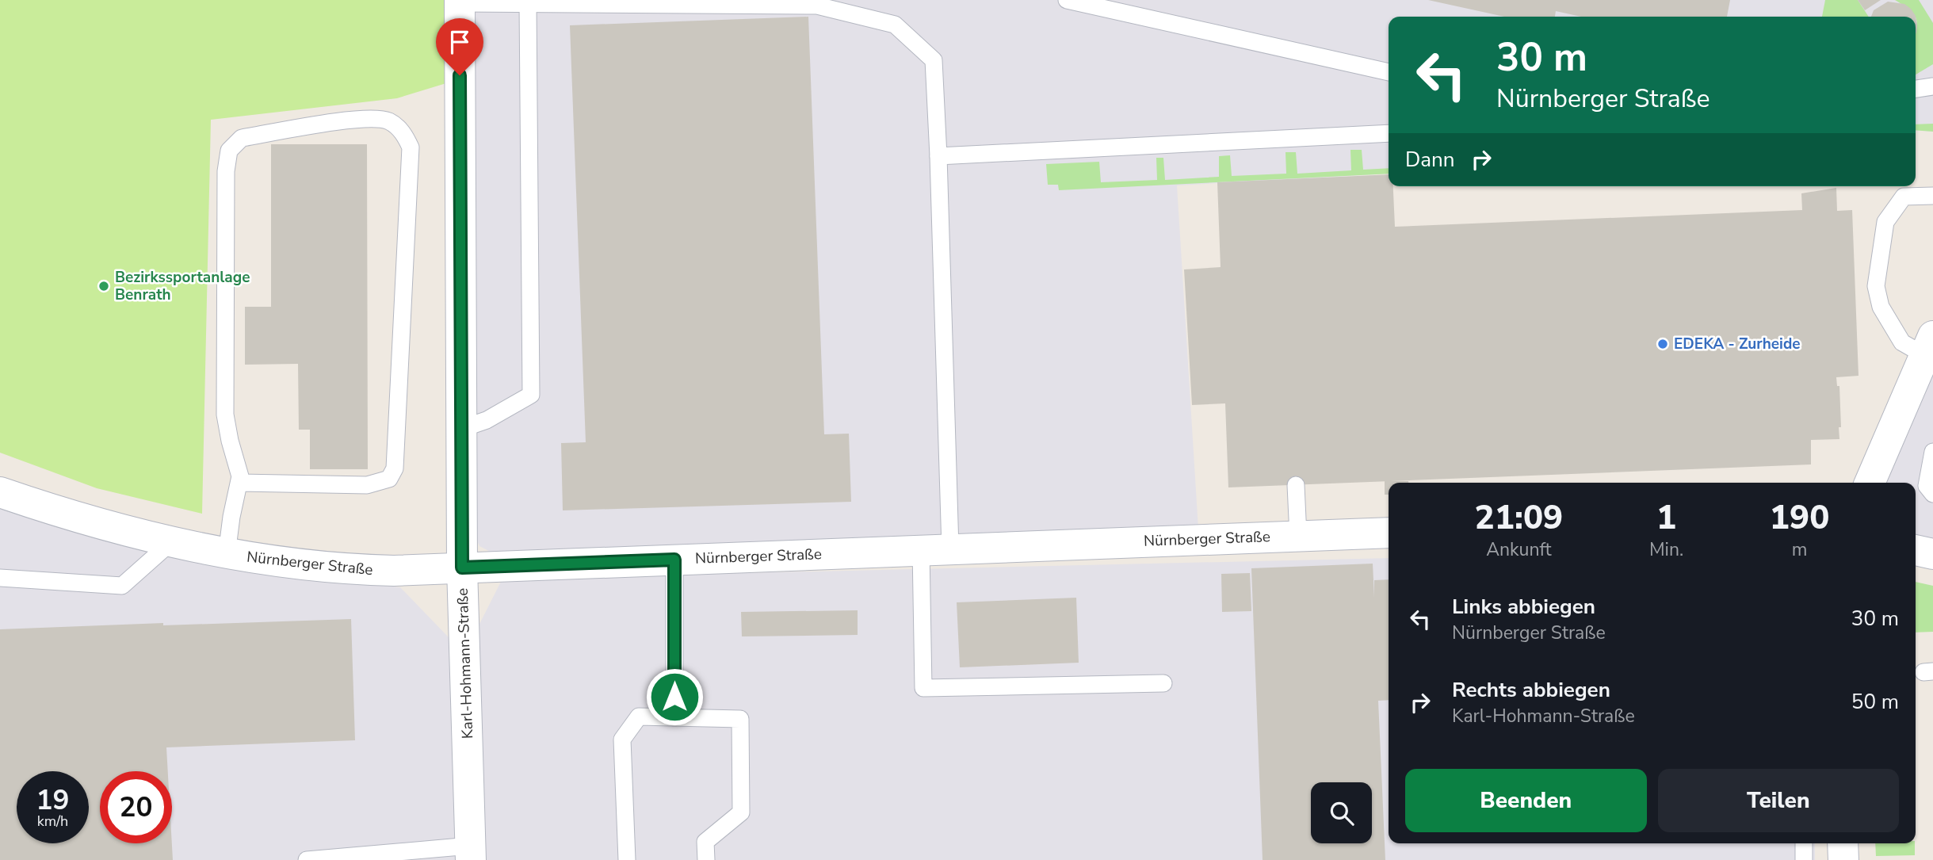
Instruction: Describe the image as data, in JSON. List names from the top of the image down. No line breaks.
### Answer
{"streets":{"street":["Nürnberger Straße","Karl-Hohmann-Straße"]},"crossings":[["Nürnberger Straße","Karl-Hohmann-Straße"]],"places":["Bezirkssportanlage Benrath","EDEKA - Zurheide"],"page":{"turn":["30 m","Nürnberger Straße"],"then":"Dann","eta":["21:09","Ankunft","1","Min.","190","m"],"list":[{"name":"Links abbiegen","note":"Nürnberger Straße","value":"30 m"},{"name":"Rechts abbiegen","note":"Karl-Hohmann-Straße","value":"50 m"}],"buttons":["Beenden","Teilen"],"speed":"19 km/h","limit":"20"}}
